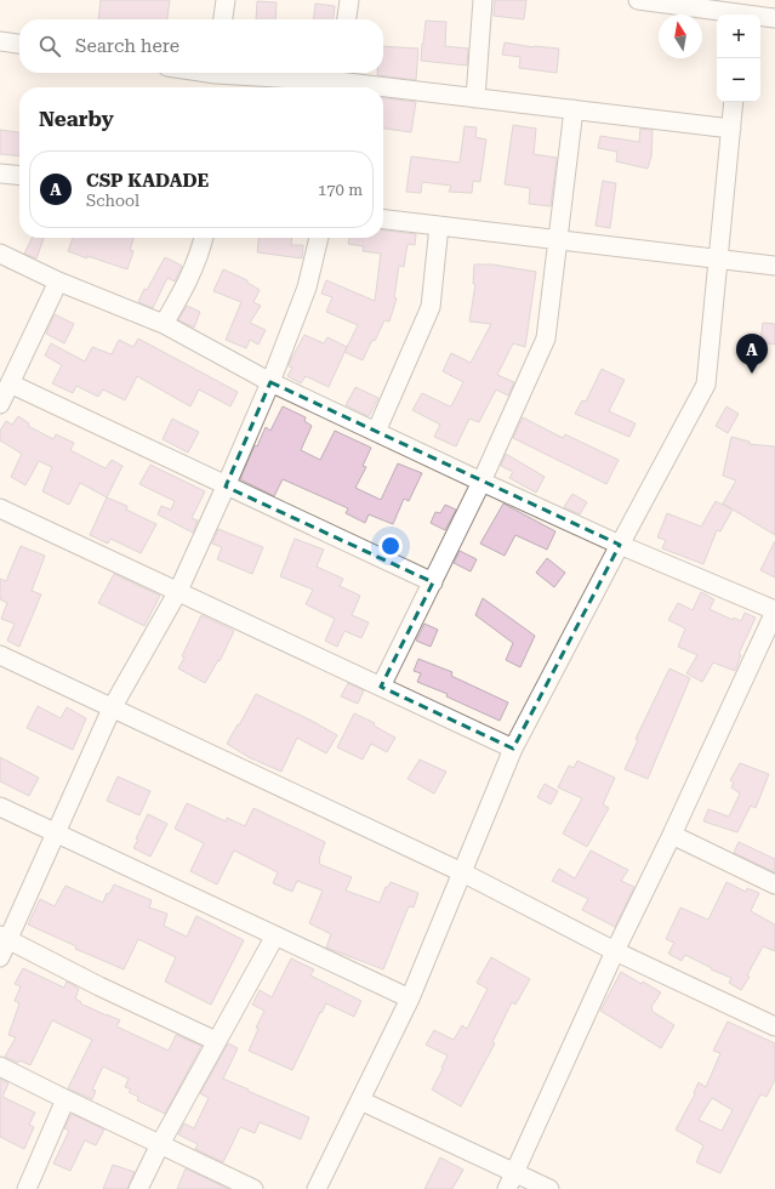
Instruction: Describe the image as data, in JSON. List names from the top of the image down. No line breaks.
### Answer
{"north":"top","page":{"map_buttons":["+","−"],"search":"Search here","heading":"Nearby","list":[{"mark":"A","name":"CSP KADADE","note":"School","value":"170 m"}],"pins":"A"}}
